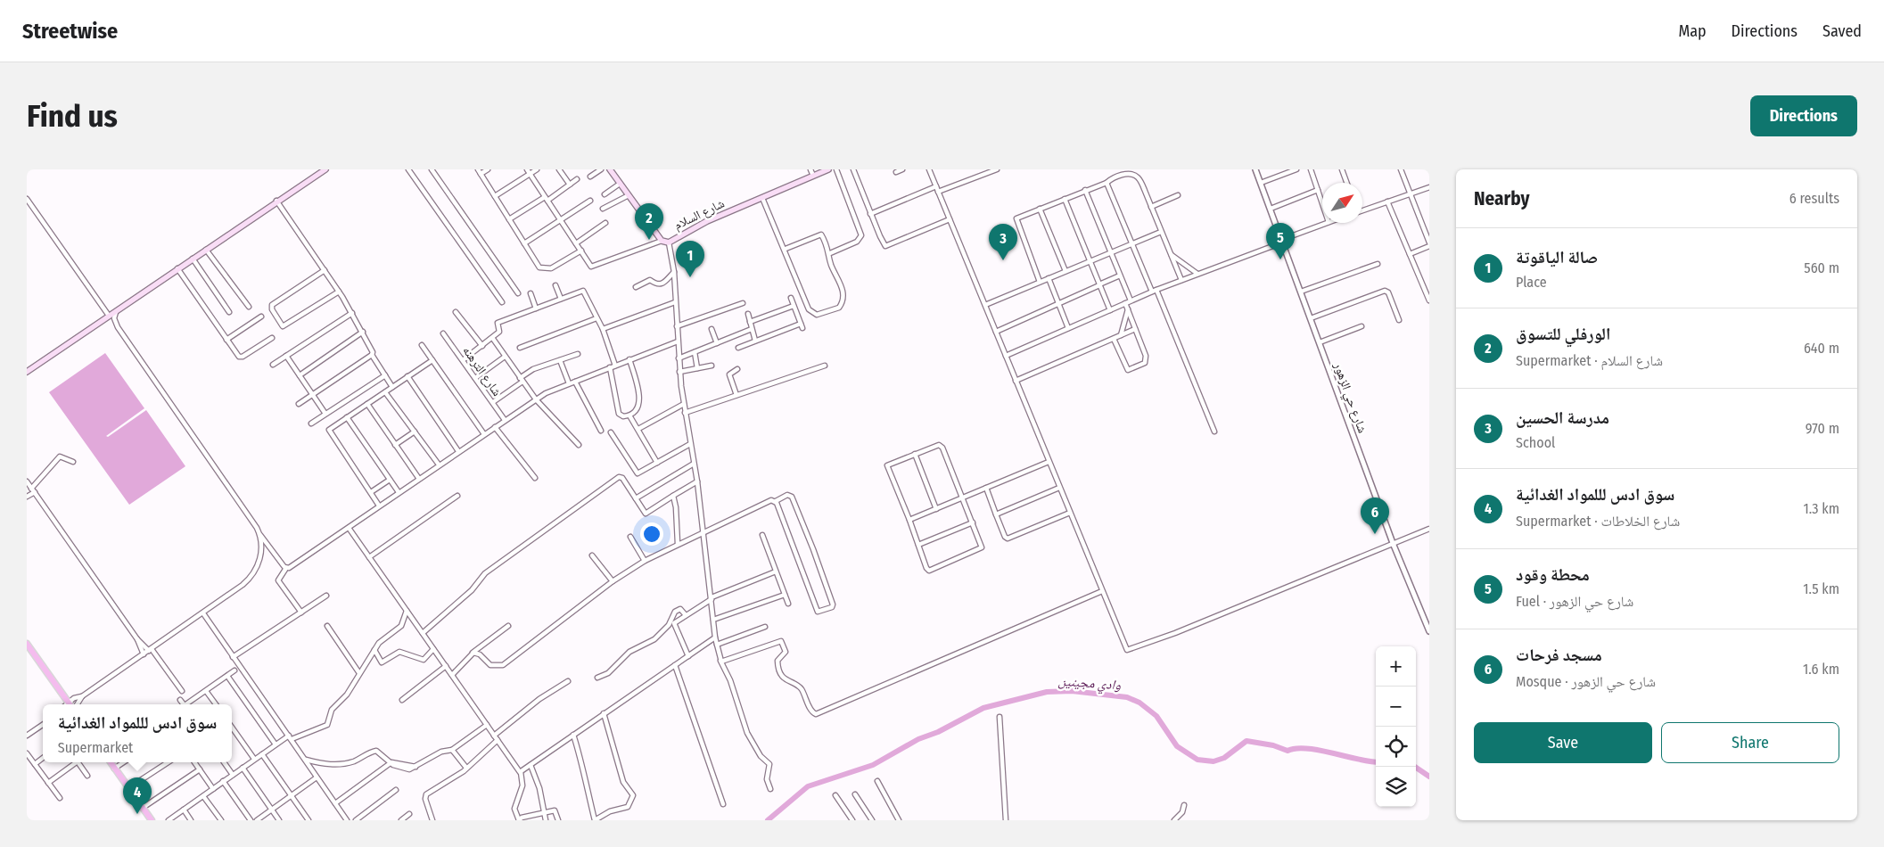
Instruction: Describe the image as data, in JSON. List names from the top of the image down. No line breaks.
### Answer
{"streets":{"main road":["شارع السلام"],"street":["شارع الترهنه","شارع حي الزهور"]},"water":["وادي مجينين"],"north":"top right","page":{"header":"Streetwise","nav":["Map","Directions","Saved"],"buttons":["Directions",["Save","Share"]],"title":"Find us","heading":["Nearby","6 results"],"pins":["2","5","3","1","6","4"],"list":[{"mark":"1","name":"صالة الياقوتة","note":"Place","value":"560 m"},{"mark":"2","name":"الورفلي للتسوق","note":"Supermarket · شارع السلام","value":"640 m"},{"mark":"3","name":"مدرسة الحسين","note":"School","value":"970 m"},{"mark":"4","name":"سوق ادس لللمواد الغدائية","note":"Supermarket · شارع الخلاطات","value":"1.3 km"},{"mark":"5","name":"محطة وقود","note":"Fuel · شارع حي الزهور","value":"1.5 km"},{"mark":"6","name":"مسجد فرحات","note":"Mosque · شارع حي الزهور","value":"1.6 km"}],"map_buttons":["+","−"],"popup":["سوق ادس لللمواد الغدائية","Supermarket"]}}
